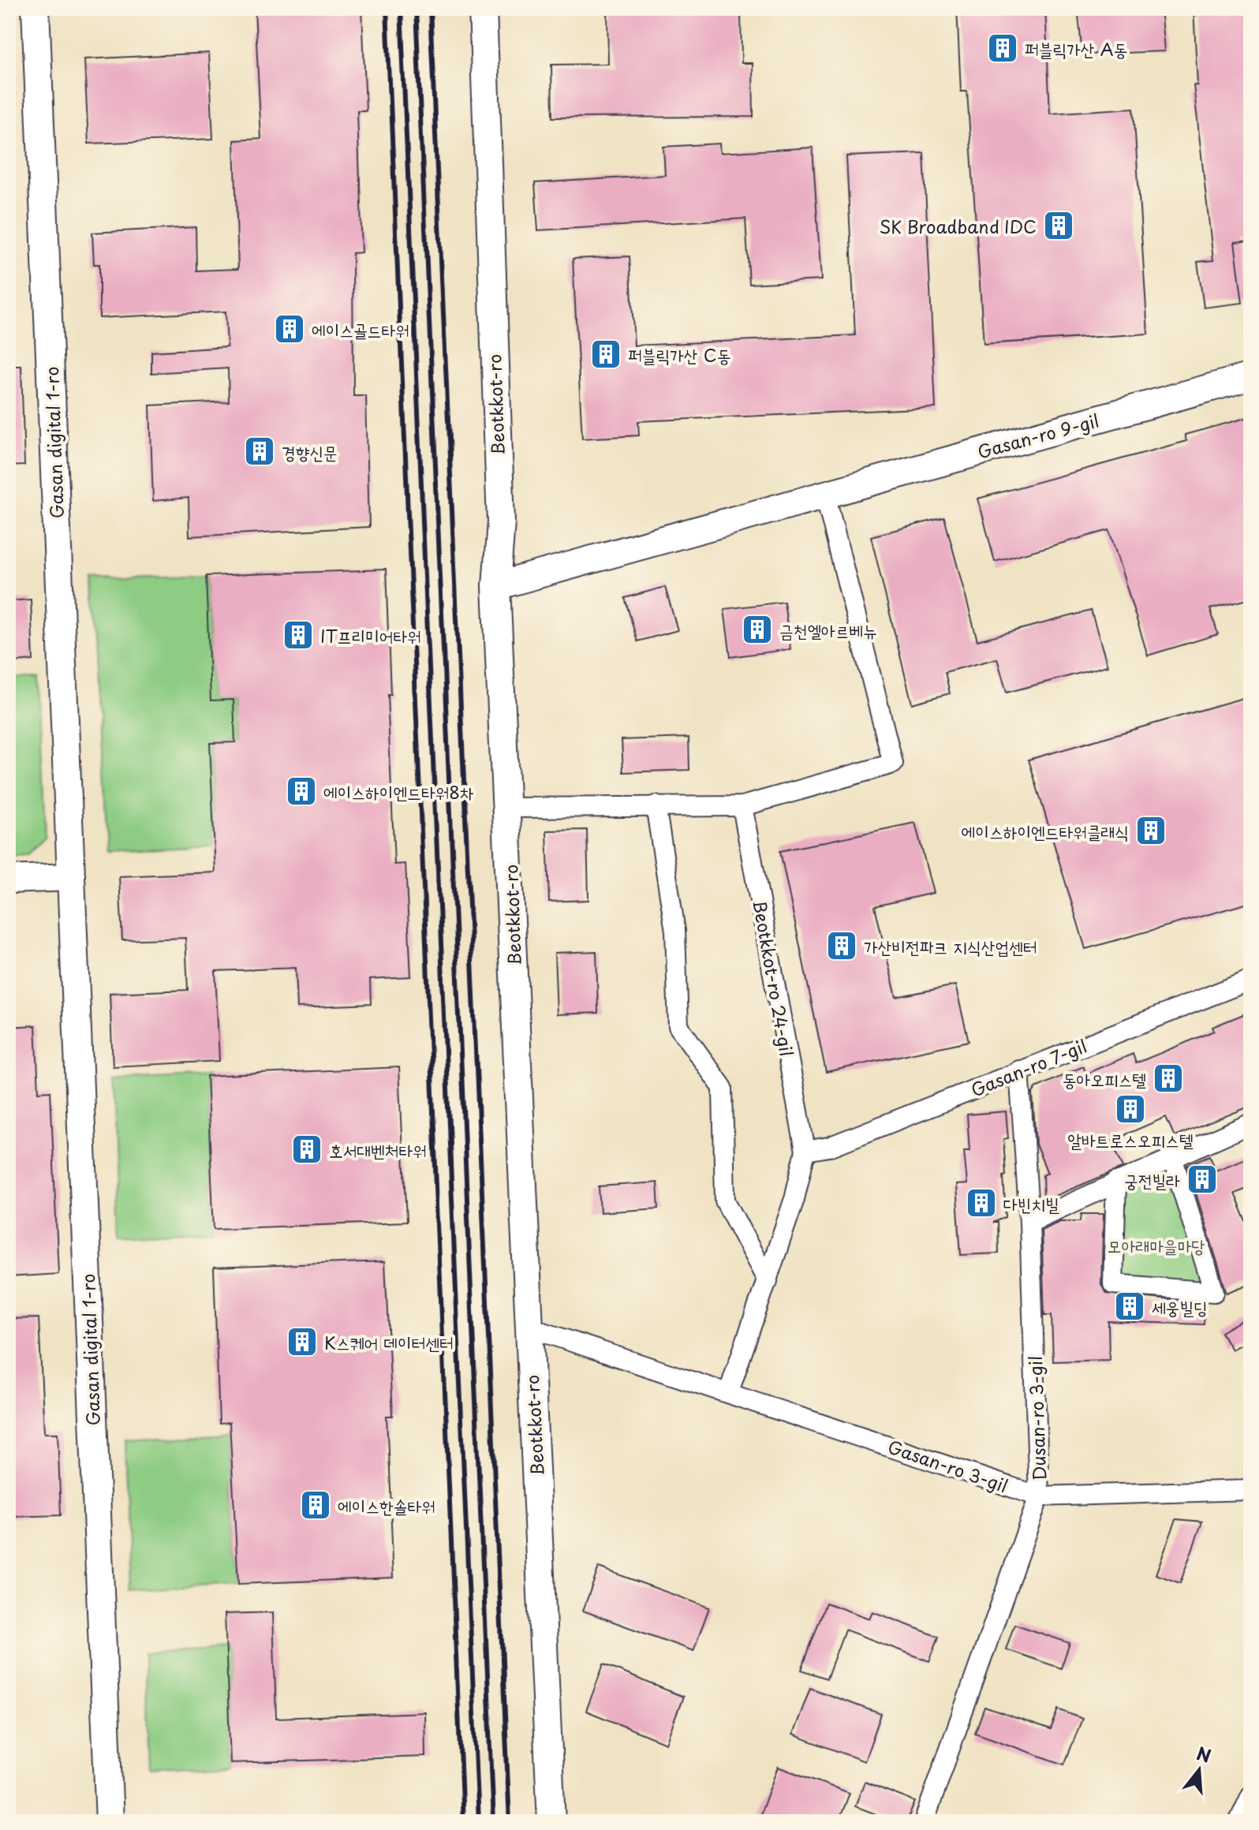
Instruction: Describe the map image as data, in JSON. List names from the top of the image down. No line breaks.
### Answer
{"streets":{"street":["Beotkkot-ro","Gasan-ro 9-gil","Gasan digital 1-ro","Beotkkot-ro 24-gil","Gasan-ro 7-gil","Dusan-ro 3-gil","Gasan-ro 3-gil"]},"crossings":[["Beotkkot-ro","Gasan-ro 9-gil"],["Beotkkot-ro","Gasan-ro 3-gil"],["Beotkkot-ro 24-gil","Gasan-ro 7-gil"],["Gasan-ro 7-gil","Dusan-ro 3-gil"],["Dusan-ro 3-gil","Gasan-ro 3-gil"]],"parks":["모아래마을마당"],"places":{"building":["퍼블릭가산 A동","SK Broadband IDC","에이스골드타워","퍼블릭가산 C동","경향신문","금천엘아르베뉴","IT프리미어타워","에이스하이엔드타워8차","에이스하이엔드타워클래식","가산비전파크 지식산업센터","동아오피스텔","알바트로스오피스텔","호서대벤처타워","궁전빌라","다빈치빌","세웅빌딩","K스퀘어 데이터센터","에이스한솔타워"]},"north":"top"}
